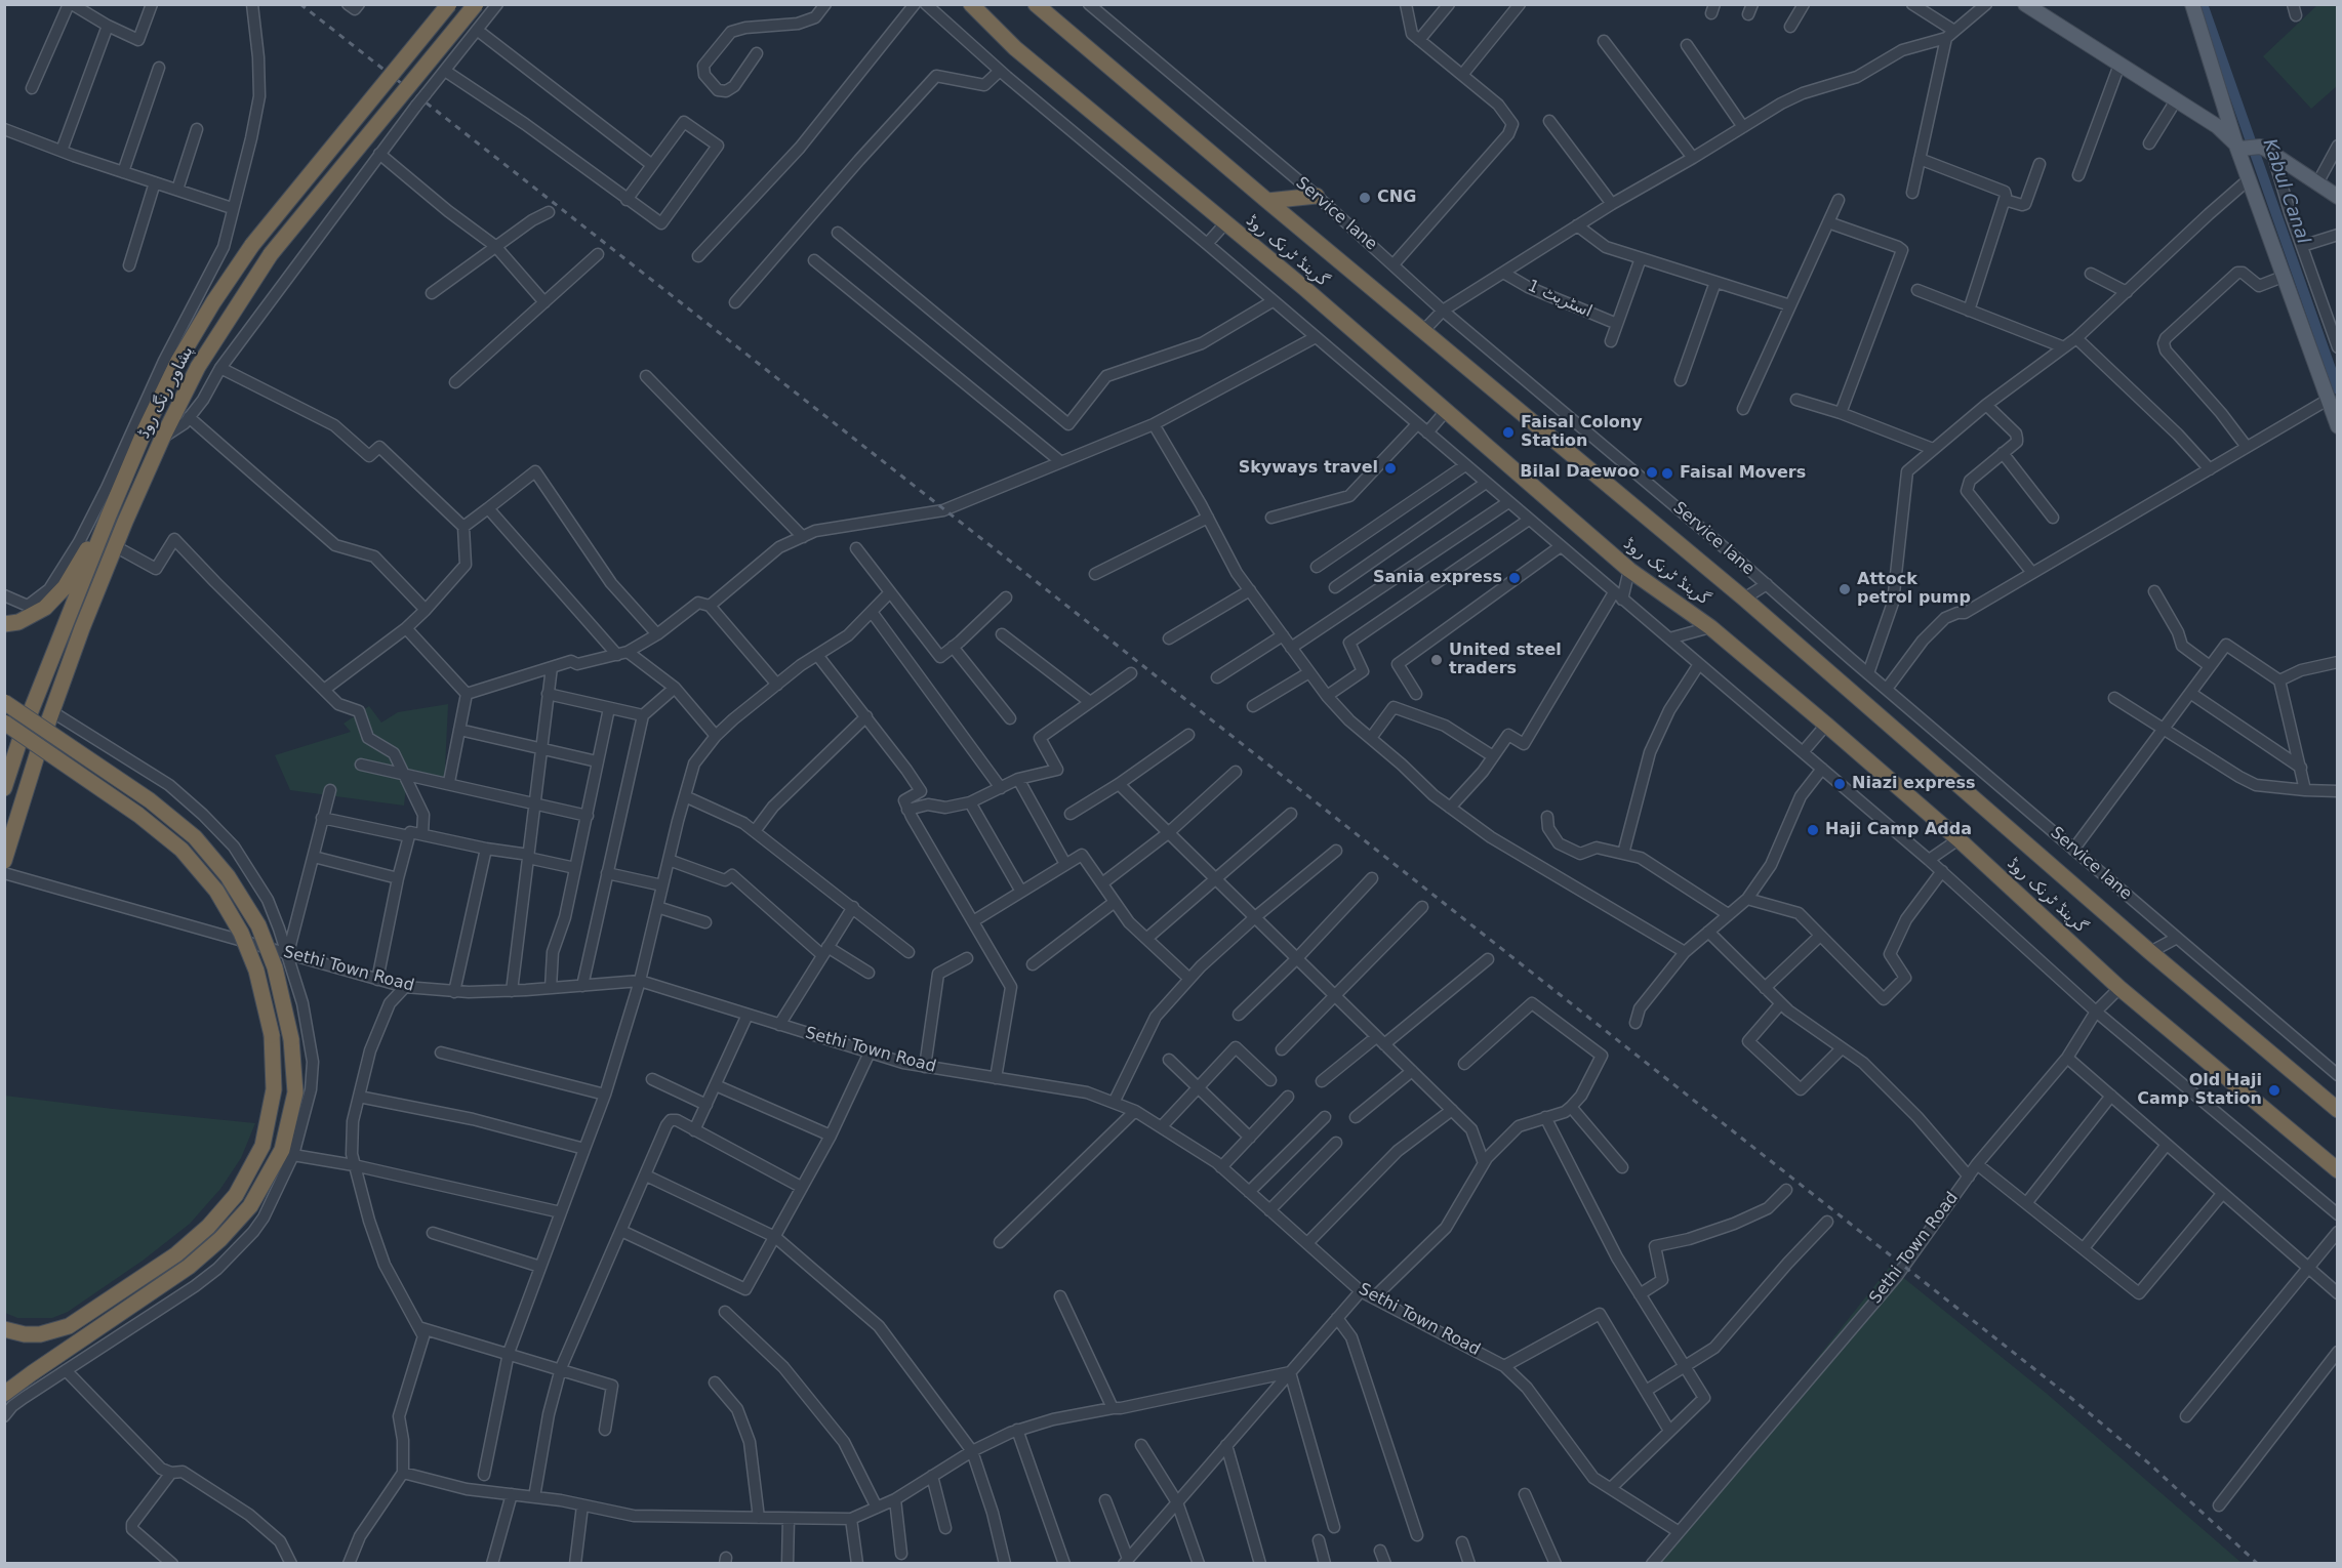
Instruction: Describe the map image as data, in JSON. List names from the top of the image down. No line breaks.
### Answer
{"streets":{"highway":["گرینڈ ٹرنک روڈ","پشاور رنگ روڈ"],"street":["Service lane","اسٹریٹ 1","Sethi Town Road"]},"crossings":[["گرینڈ ٹرنک روڈ","Sethi Town Road"]],"water":["Kabul Canal"],"places":["CNG","Faisal Colony Station","Skyways travel","Bilal Daewoo","Faisal Movers","Sania express","Attock petrol pump","United steel traders","Niazi express","Haji Camp Adda","Old Haji Camp Station"]}
